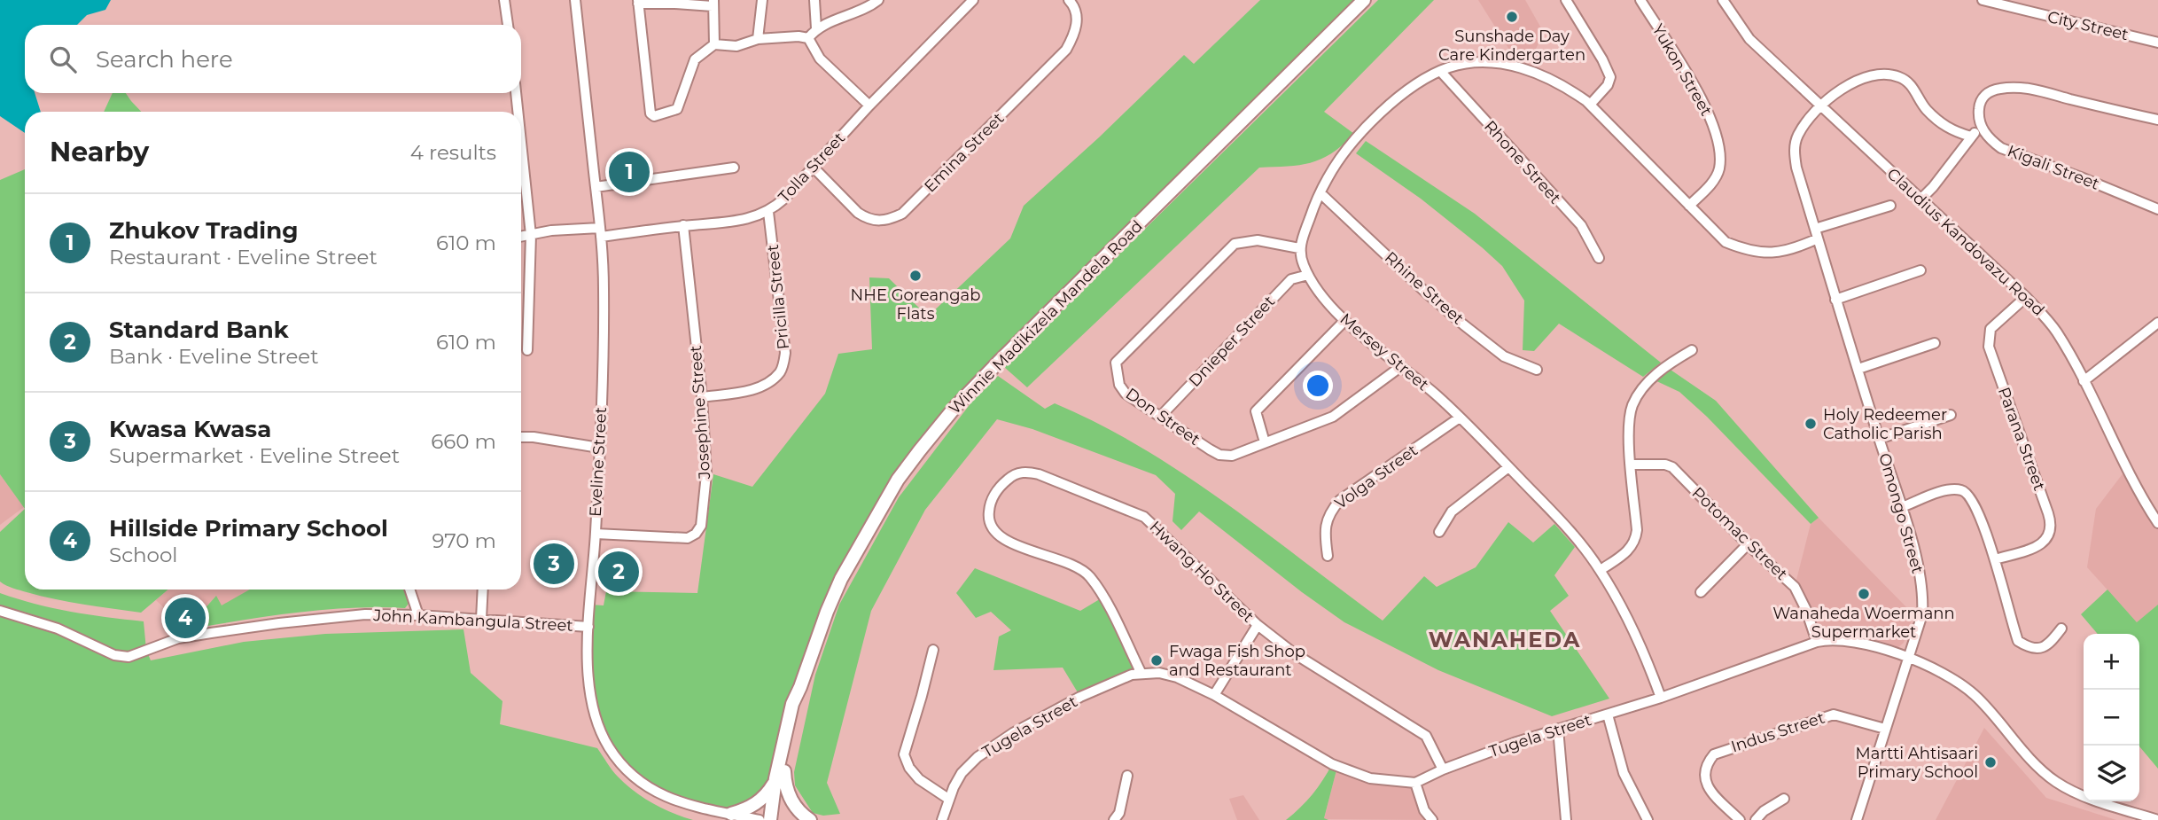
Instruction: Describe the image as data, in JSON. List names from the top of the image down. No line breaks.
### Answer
{"streets":{"main road":["Winnie Madikizela Mandela Road"],"street":["City Street","Yukon Street","Emina Street","Rhone Street","Tolla Street","Kigali Street","Claudius Kandovazu Road","Rhine Street","Pricilla Street","Dnieper Street","Mersey Street","Josephine Street","Don Street","Parana Street","Eveline Street","Volga Street","Omongo Street","Potomac Street","Hwang Ho Street","John Kambangula Street","Tugela Street","Indus Street"]},"crossings":[["Emina Street","Tolla Street"],["Tolla Street","Pricilla Street"],["Tolla Street","Josephine Street"],["Tolla Street","Eveline Street"],["Claudius Kandovazu Road","Parana Street"],["Claudius Kandovazu Road","Omongo Street"],["Pricilla Street","Josephine Street"],["Dnieper Street","Mersey Street"],["Dnieper Street","Don Street"],["Mersey Street","Don Street"],["Mersey Street","Volga Street"],["Mersey Street","Tugela Street"],["Josephine Street","Eveline Street"],["Eveline Street","John Kambangula Street"],["Omongo Street","Tugela Street"],["Omongo Street","Indus Street"],["Potomac Street","Tugela Street"],["Hwang Ho Street","Tugela Street"]],"districts":["WANAHEDA"],"places":["Sunshade Day Care Kindergarten","NHE Goreangab Flats","Holy Redeemer Catholic Parish","Wanaheda Woermann Supermarket","Fwaga Fish Shop and Restaurant","Martti Ahtisaari Primary School"],"page":{"search":"Search here","heading":["Nearby","4 results"],"pins":["1","3","2","4"],"list":[{"mark":"1","name":"Zhukov Trading","note":"Restaurant · Eveline Street","value":"610 m"},{"mark":"2","name":"Standard Bank","note":"Bank · Eveline Street","value":"610 m"},{"mark":"3","name":"Kwasa Kwasa","note":"Supermarket · Eveline Street","value":"660 m"},{"mark":"4","name":"Hillside Primary School","note":"School","value":"970 m"}],"map_buttons":["+","−"]}}
